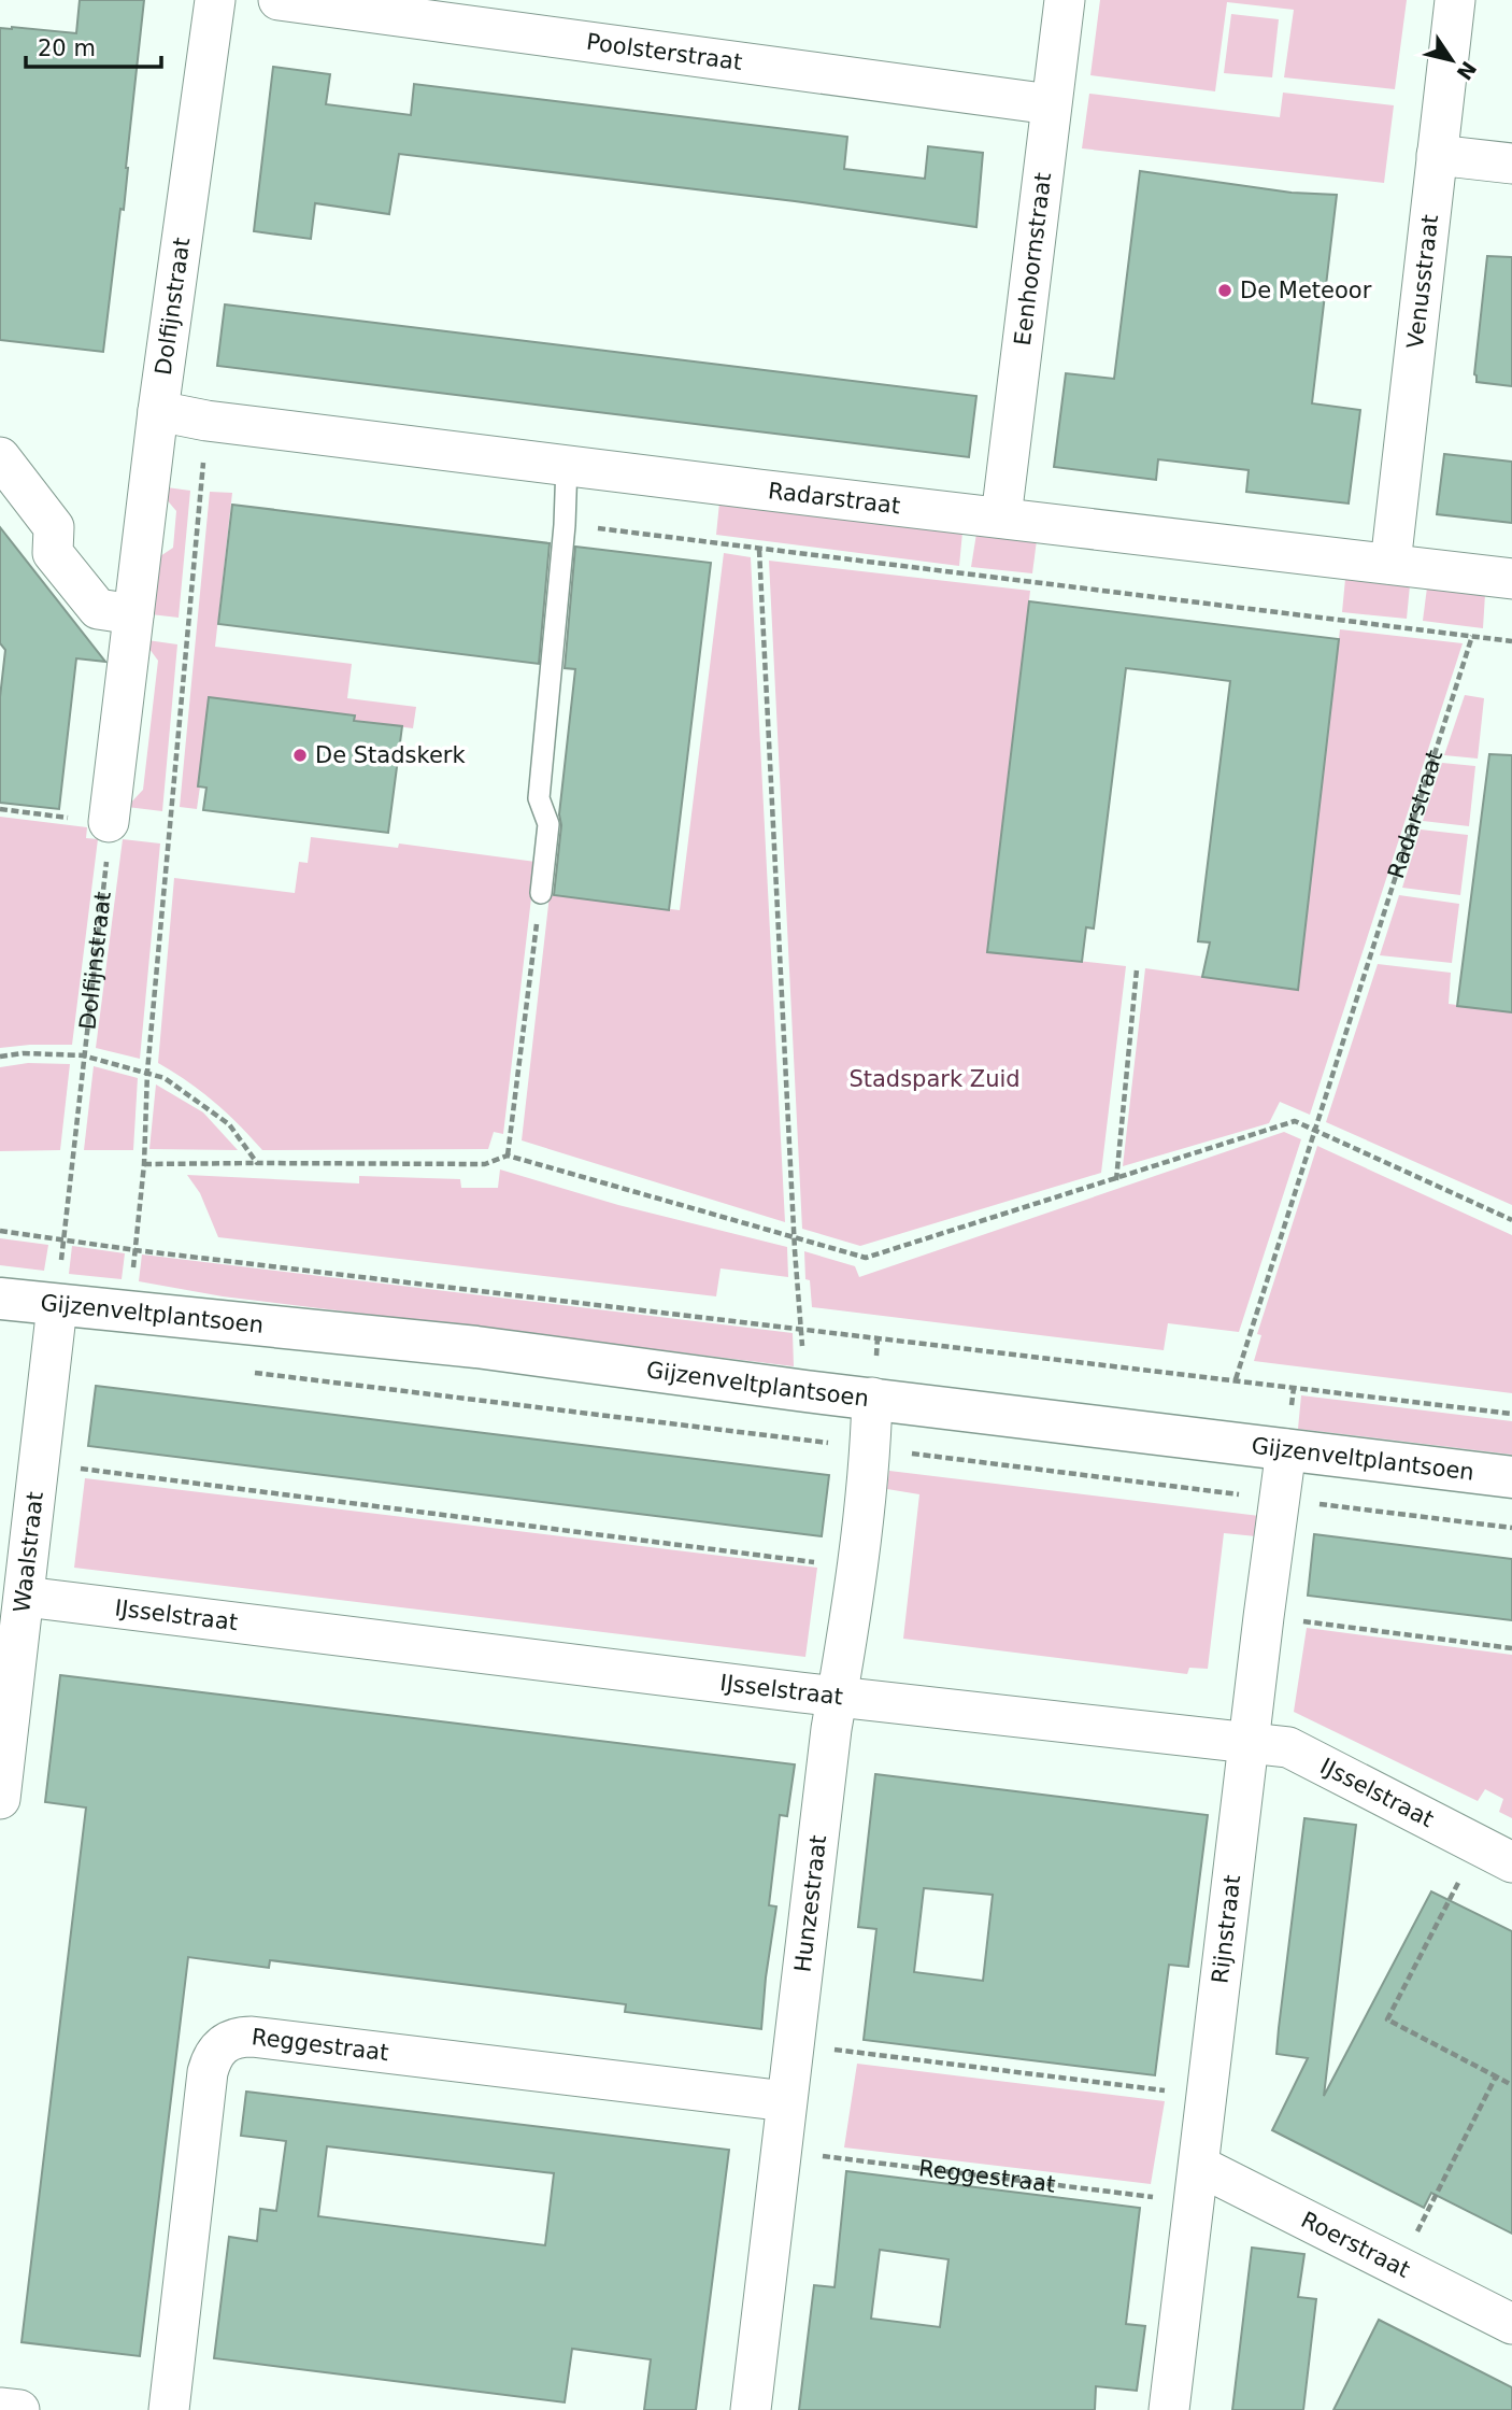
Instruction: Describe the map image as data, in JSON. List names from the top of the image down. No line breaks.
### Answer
{"streets":{"street":["Poolsterstraat","Eenhoornstraat","Venusstraat","Dolfijnstraat","Radarstraat","Gijzenveltplantsoen","Waalstraat","IJsselstraat","Hunzestraat","Rijnstraat","Reggestraat","Roerstraat"]},"crossings":[["Poolsterstraat","Eenhoornstraat"],["Eenhoornstraat","Radarstraat"],["Venusstraat","Radarstraat"],["Dolfijnstraat","Radarstraat"],["Dolfijnstraat","Gijzenveltplantsoen"],["Dolfijnstraat","Waalstraat"],["Gijzenveltplantsoen","Waalstraat"],["Gijzenveltplantsoen","Hunzestraat"],["Gijzenveltplantsoen","Rijnstraat"],["Waalstraat","IJsselstraat"],["IJsselstraat","Hunzestraat"],["IJsselstraat","Rijnstraat"],["Hunzestraat","Reggestraat"],["Rijnstraat","Reggestraat"],["Rijnstraat","Roerstraat"],["Reggestraat","Roerstraat"]],"parks":["Stadspark Zuid"],"places":["De Meteoor","De Stadskerk"],"scale_bar":"20 m","north":"bottom right"}
